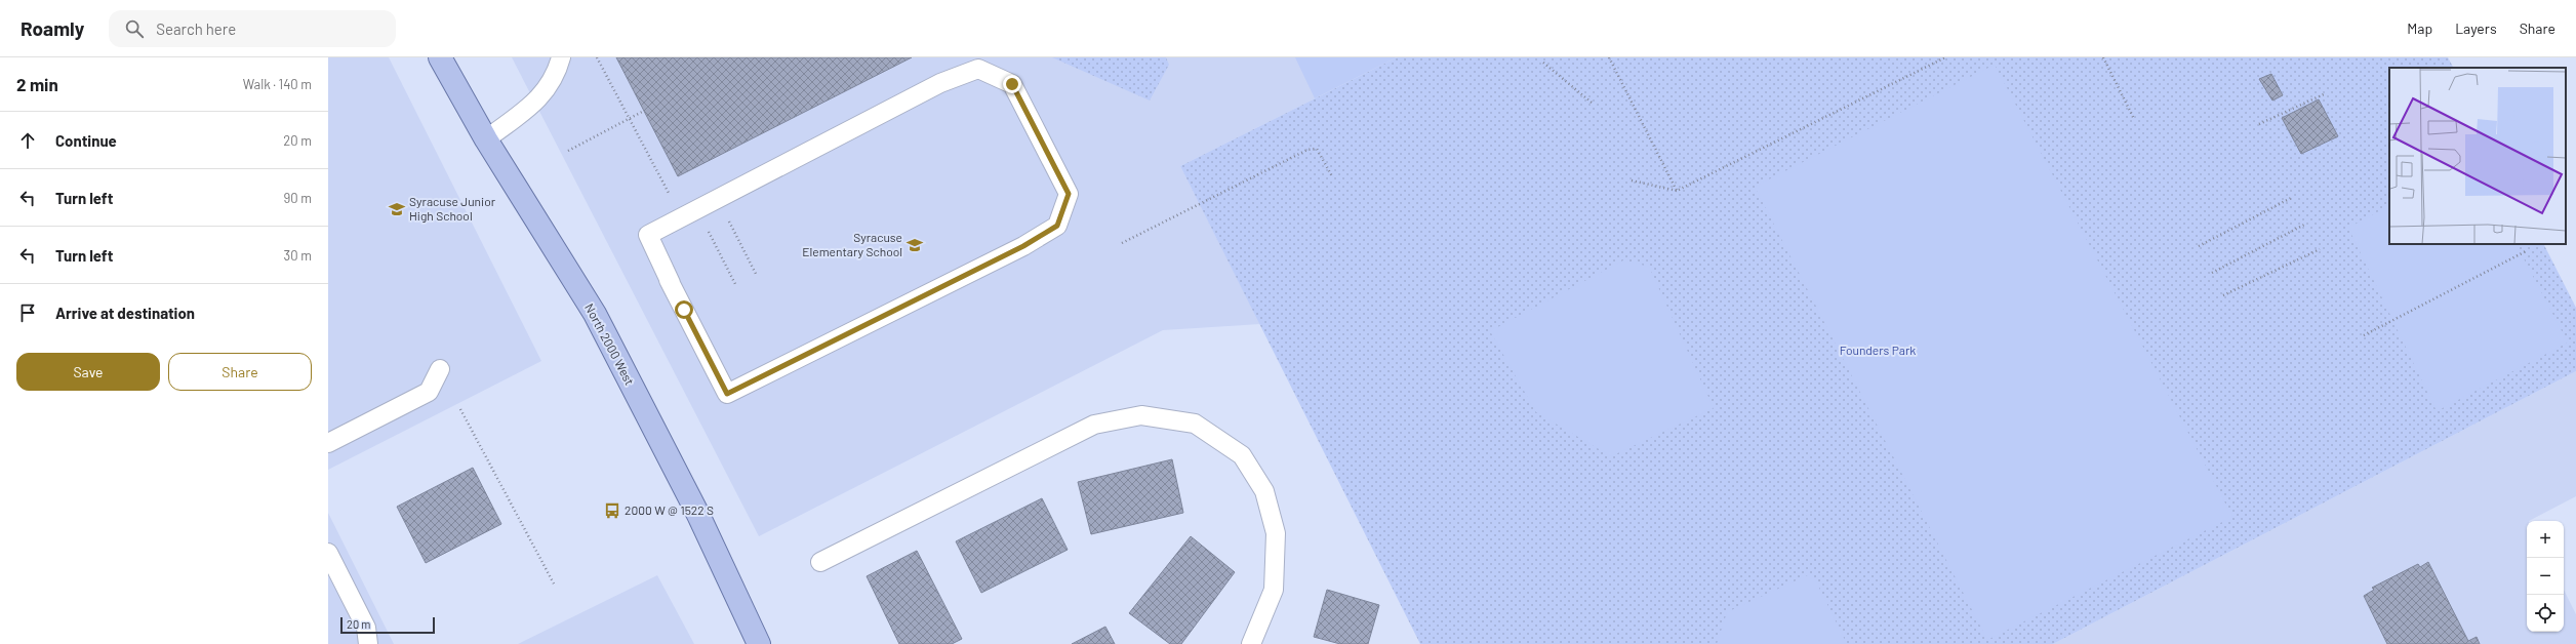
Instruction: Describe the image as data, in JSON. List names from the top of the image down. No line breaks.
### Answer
{"streets":{"main road":["North 2000 West"]},"parks":["Founders Park"],"places":{"school or university":["Syracuse Junior High School","Syracuse Elementary School"],"bus stop":["2000 W @ 1522 S"]},"scale_bar":"20 m","page":{"header":"Roamly","search":"Search here","nav":["Map","Layers","Share"],"heading":["2 min","Walk · 140 m"],"list":[["Continue","20 m"],["Turn left","90 m"],["Turn left","30 m"],"Arrive at destination"],"buttons":["Save","Share"],"map_buttons":["+","−"],"scale":"20 m"}}
